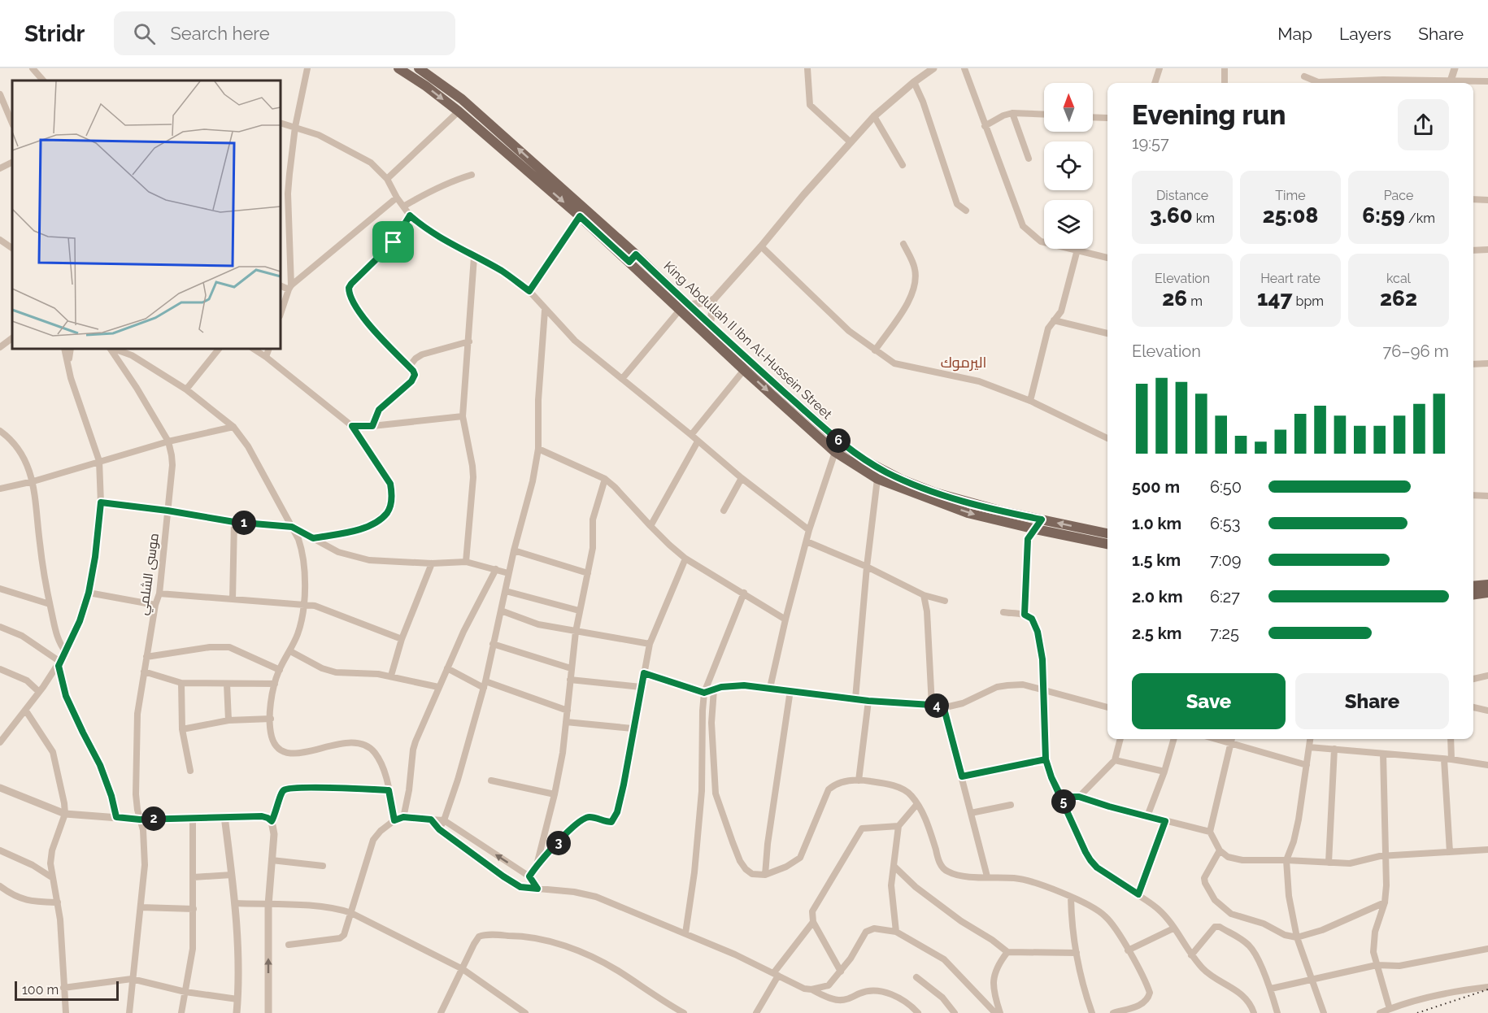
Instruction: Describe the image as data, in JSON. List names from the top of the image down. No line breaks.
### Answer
{"streets":{"main road":["King Abdullah II Ibn Al-Hussein Street"],"street":["موسى الشلمي"]},"districts":["اليرموك"],"scale_bar":"100 m","north":"top","page":{"header":"Stridr","search":"Search here","nav":["Map","Layers","Share"],"heading":["Evening run","19:57"],"stats":[["Distance","3.60 km"],["Time","25:08"],["Pace","6:59 /km"],["Elevation","26 m"],["Heart rate","147 bpm"],["kcal","262"]],"chart":["Elevation","76–96 m"],"pins":["6","1","4","5","2","3"],"list":[{"name":"500 m","note":"6:50"},{"name":"1.0 km","note":"6:53"},{"name":"1.5 km","note":"7:09"},{"name":"2.0 km","note":"6:27"},{"name":"2.5 km","note":"7:25"}],"buttons":["Save","Share"],"scale":"100 m"}}
